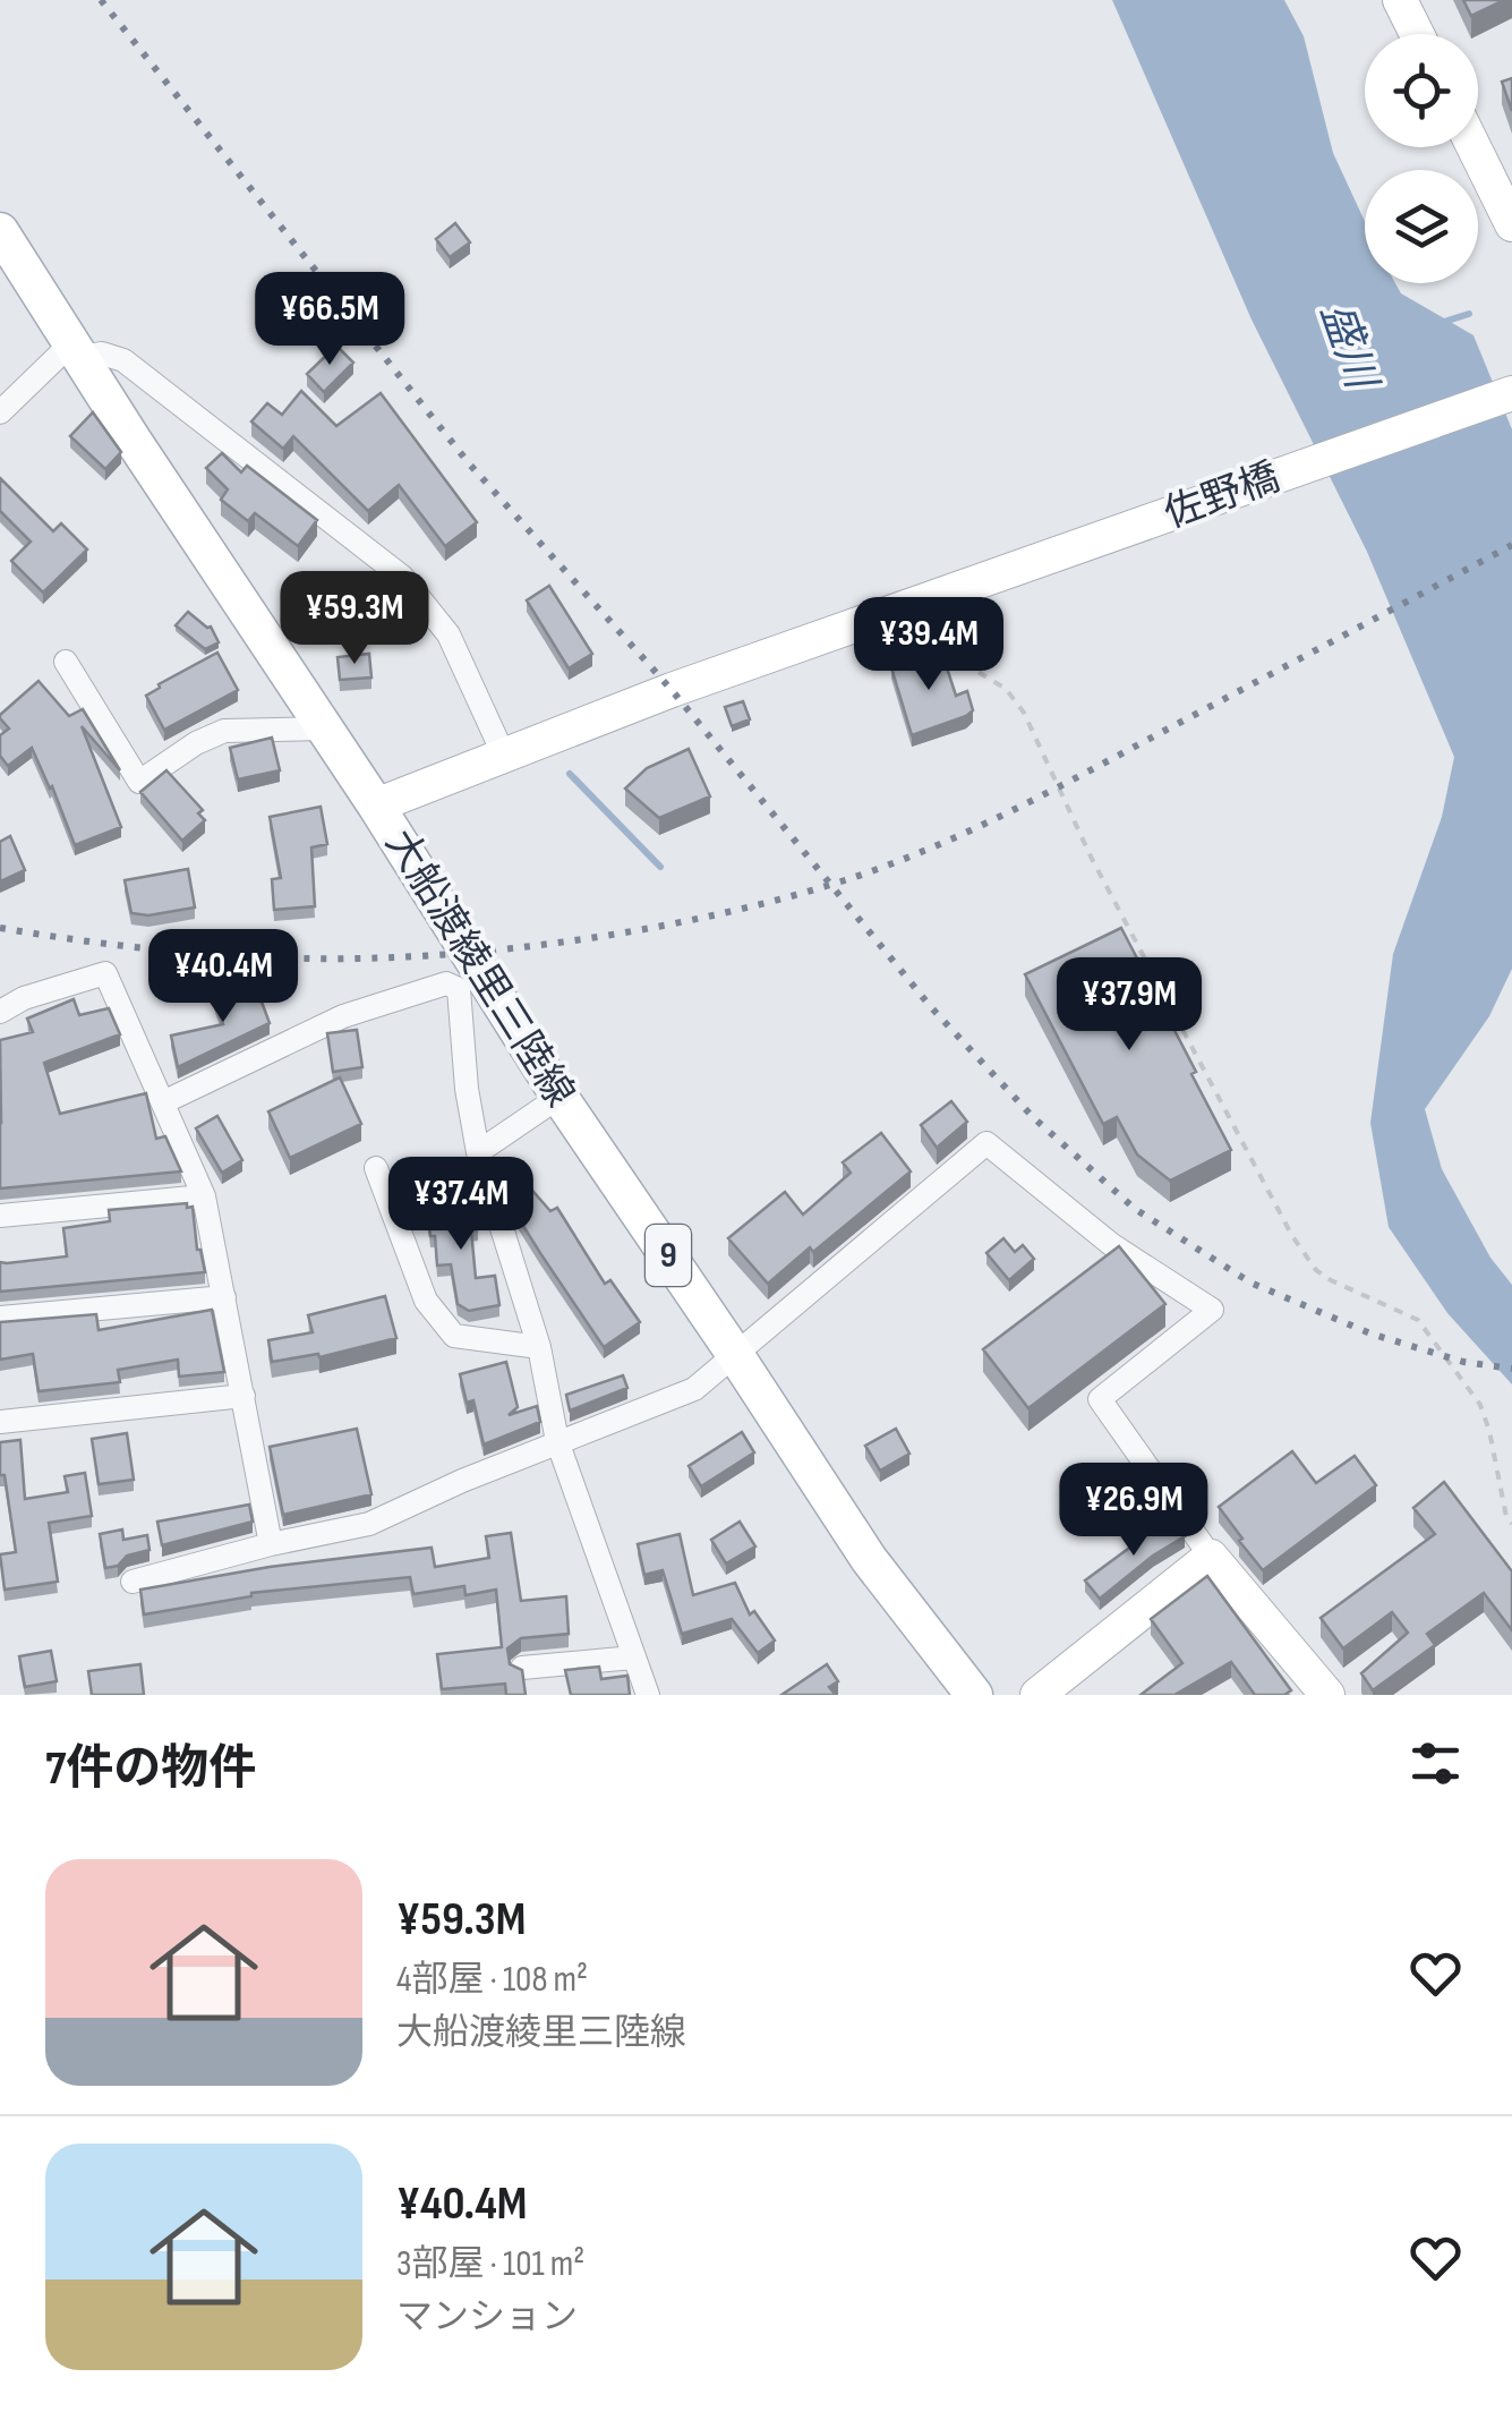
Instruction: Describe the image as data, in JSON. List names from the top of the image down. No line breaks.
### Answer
{"streets":{"main road":["大船渡綾里三陸線","9"],"street":["佐野橋"]},"crossings":[["佐野橋","大船渡綾里三陸線"]],"water":["盛川"],"page":{"price":["¥66.5M","¥59.3M","¥39.4M","¥40.4M","¥37.9M","¥37.4M","¥26.9M"],"heading":"7件の物件","list":[{"name":"¥59.3M","note":"4部屋 · 108 m² · 大船渡綾里三陸線"},{"name":"¥40.4M","note":"3部屋 · 101 m² · マンション"}]}}
